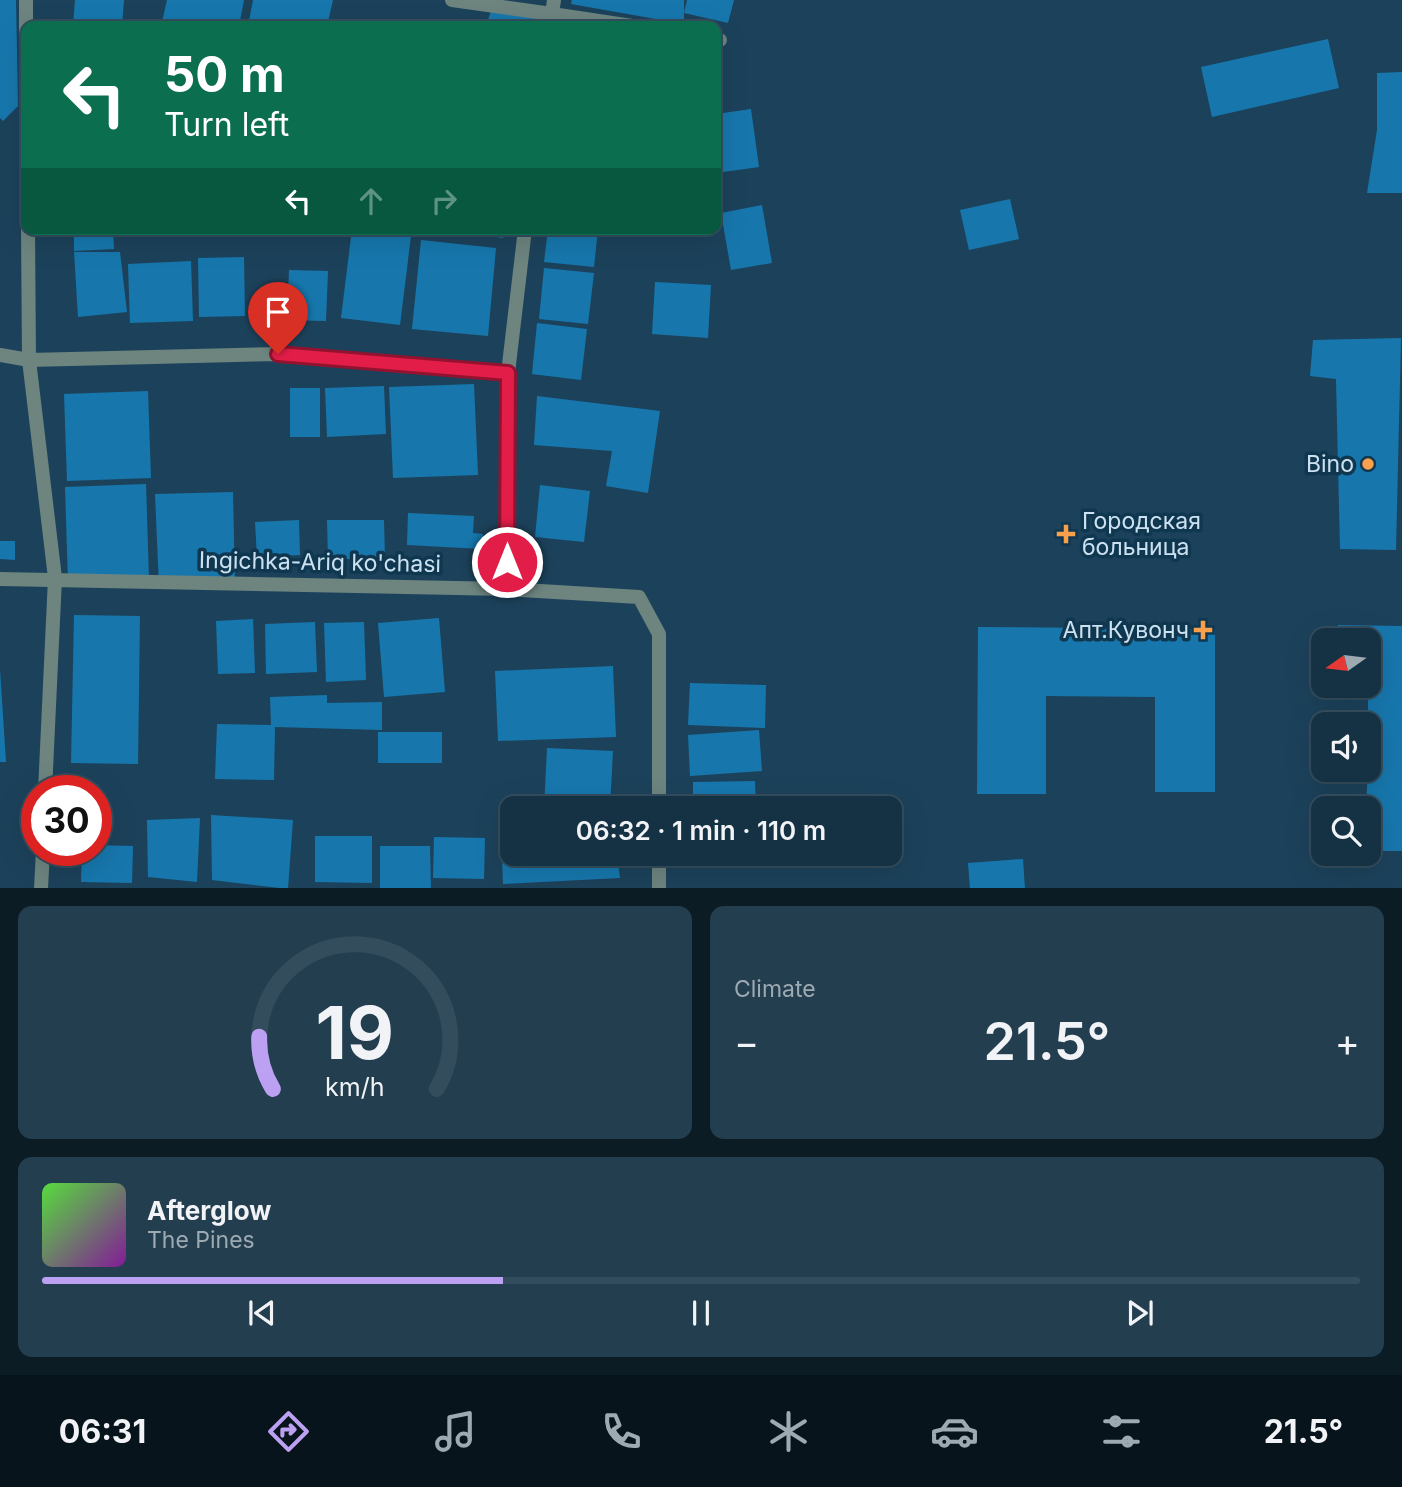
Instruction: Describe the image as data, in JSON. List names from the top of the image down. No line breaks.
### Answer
{"streets":{"street":["Ingichka-Ariq ko'chasi"]},"places":{"other":["Bino"],"health":["Городская больница","Апт.Кувонч"]},"north":"left","page":{"turn":["50 m","Turn left"],"limit":"30","trip":"06:32 · 1 min · 110 m","tile":"Climate","heat":["−","21.5°","+"],"song":["Afterglow","The Pines"],"tabs":["06:31","21.5°"],"gauge":["19","km/h"]}}
